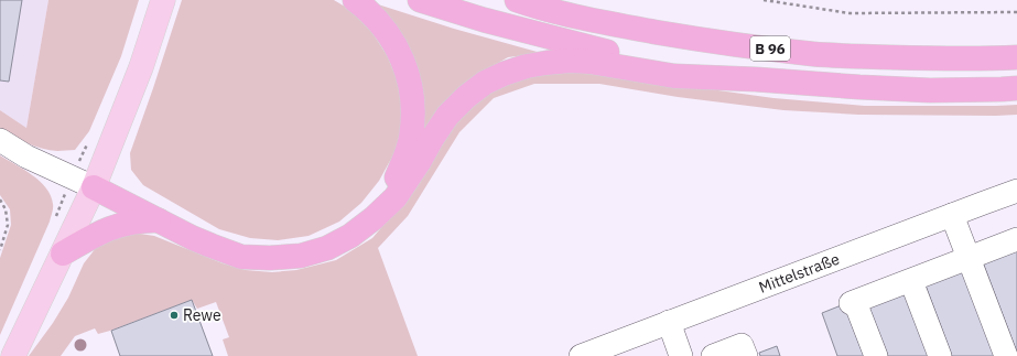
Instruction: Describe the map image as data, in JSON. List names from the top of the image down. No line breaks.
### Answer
{"streets":{"highway":["B 96"],"street":["Mittelstraße"]},"places":["Rewe"]}
